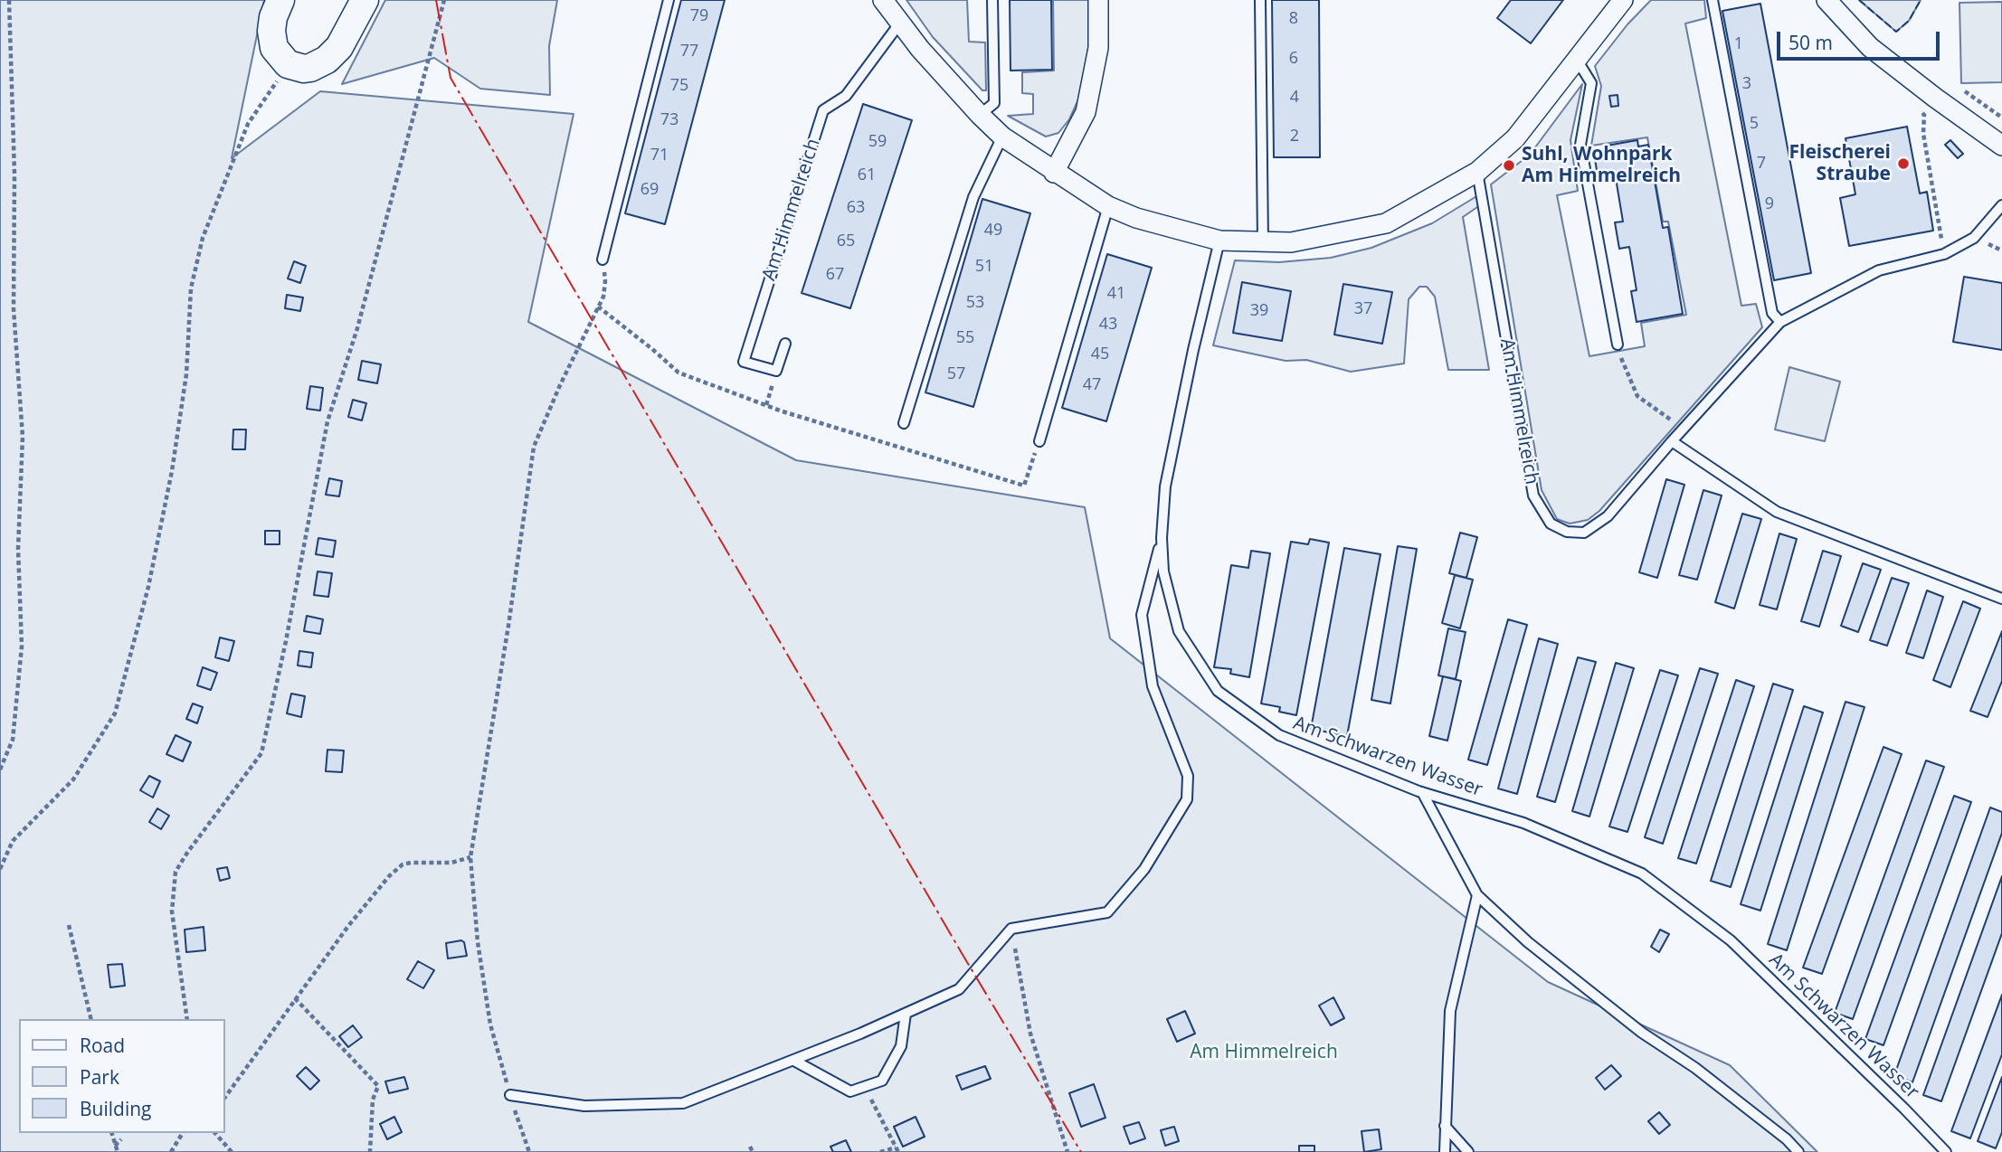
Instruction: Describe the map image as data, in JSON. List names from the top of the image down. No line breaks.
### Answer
{"streets":{"lane":["Am Himmelreich","Am Schwarzen Wasser"]},"parks":["Am Himmelreich"],"places":["Fleischerei Straube","Suhl, Wohnpark Am Himmelreich"],"house_numbers":["79","8","1","77","6","3","75","4","73","5","2","59","71","7","61","69","9","63","49","65","51","67","41","53","37","39","43","55","45","57","47"],"legend":["Road","Park","Building"],"scale_bar":"50 m"}
